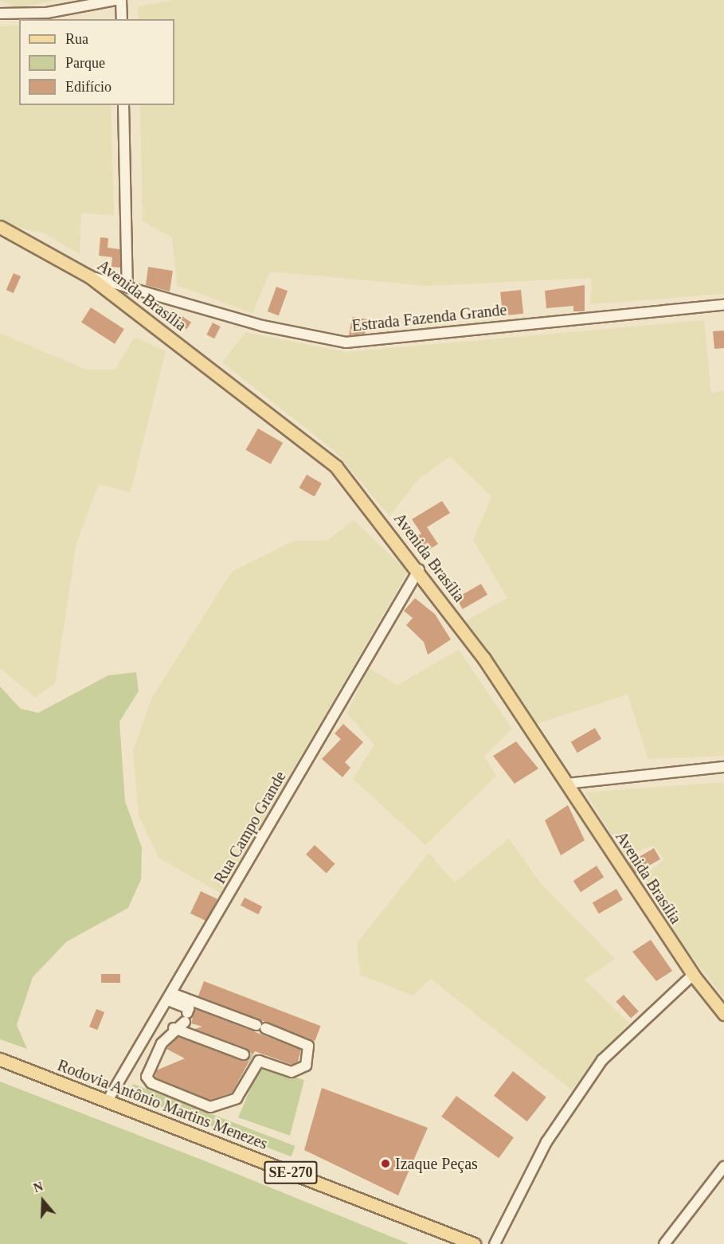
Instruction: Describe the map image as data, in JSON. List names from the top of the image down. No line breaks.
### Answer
{"streets":{"main road":["Avenida Brasília","Rodovia Antônio Martins Menezes","SE-270"],"street":["Estrada Fazenda Grande","Rua Campo Grande"]},"crossings":[["Avenida Brasília","Estrada Fazenda Grande"],["Avenida Brasília","Rua Campo Grande"],["Rua Campo Grande","Rodovia Antônio Martins Menezes"]],"places":["Izaque Peças"],"legend":["Rua","Parque","Edifício"],"north":"top"}
